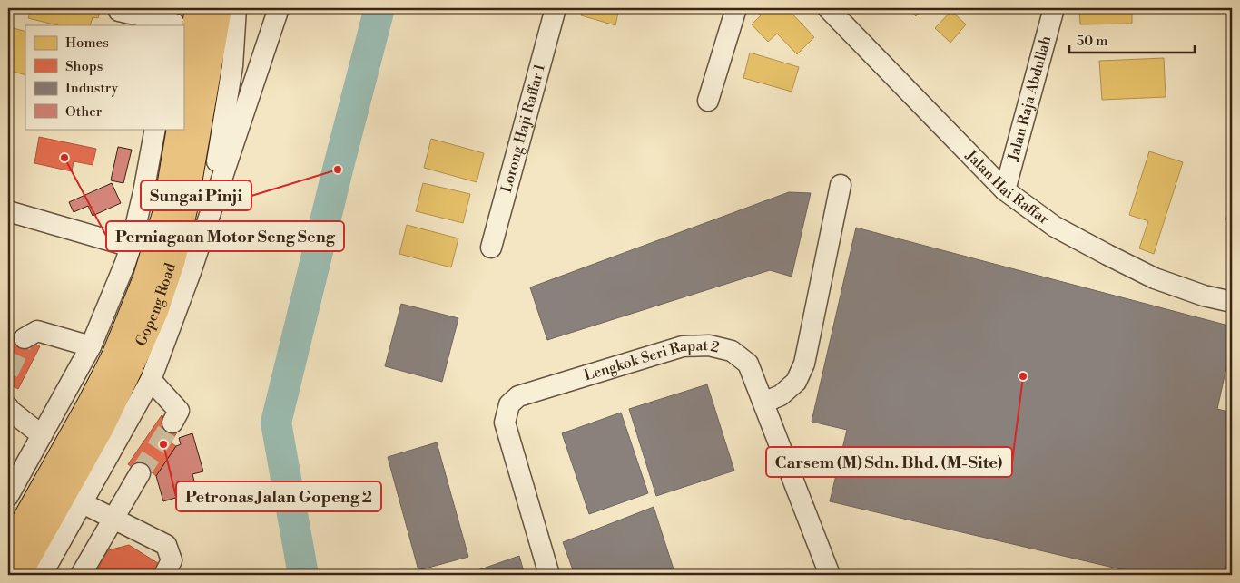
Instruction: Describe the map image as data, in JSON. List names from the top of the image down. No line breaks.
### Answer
{"streets":{"highway":["Gopeng Road"],"street":["Jalan Raja Abdullah","Lorong Haji Raffar 1","Jalan Hai Raffar","Lengkok Seri Rapat 2"]},"crossings":[["Jalan Raja Abdullah","Jalan Hai Raffar"]],"places":["Perniagaan Motor Seng Seng","Sungai Pinji","Carsem (M) Sdn. Bhd. (M-Site)","Petronas Jalan Gopeng 2"],"legend":["Homes","Shops","Industry","Other"],"scale_bar":"50 m"}
